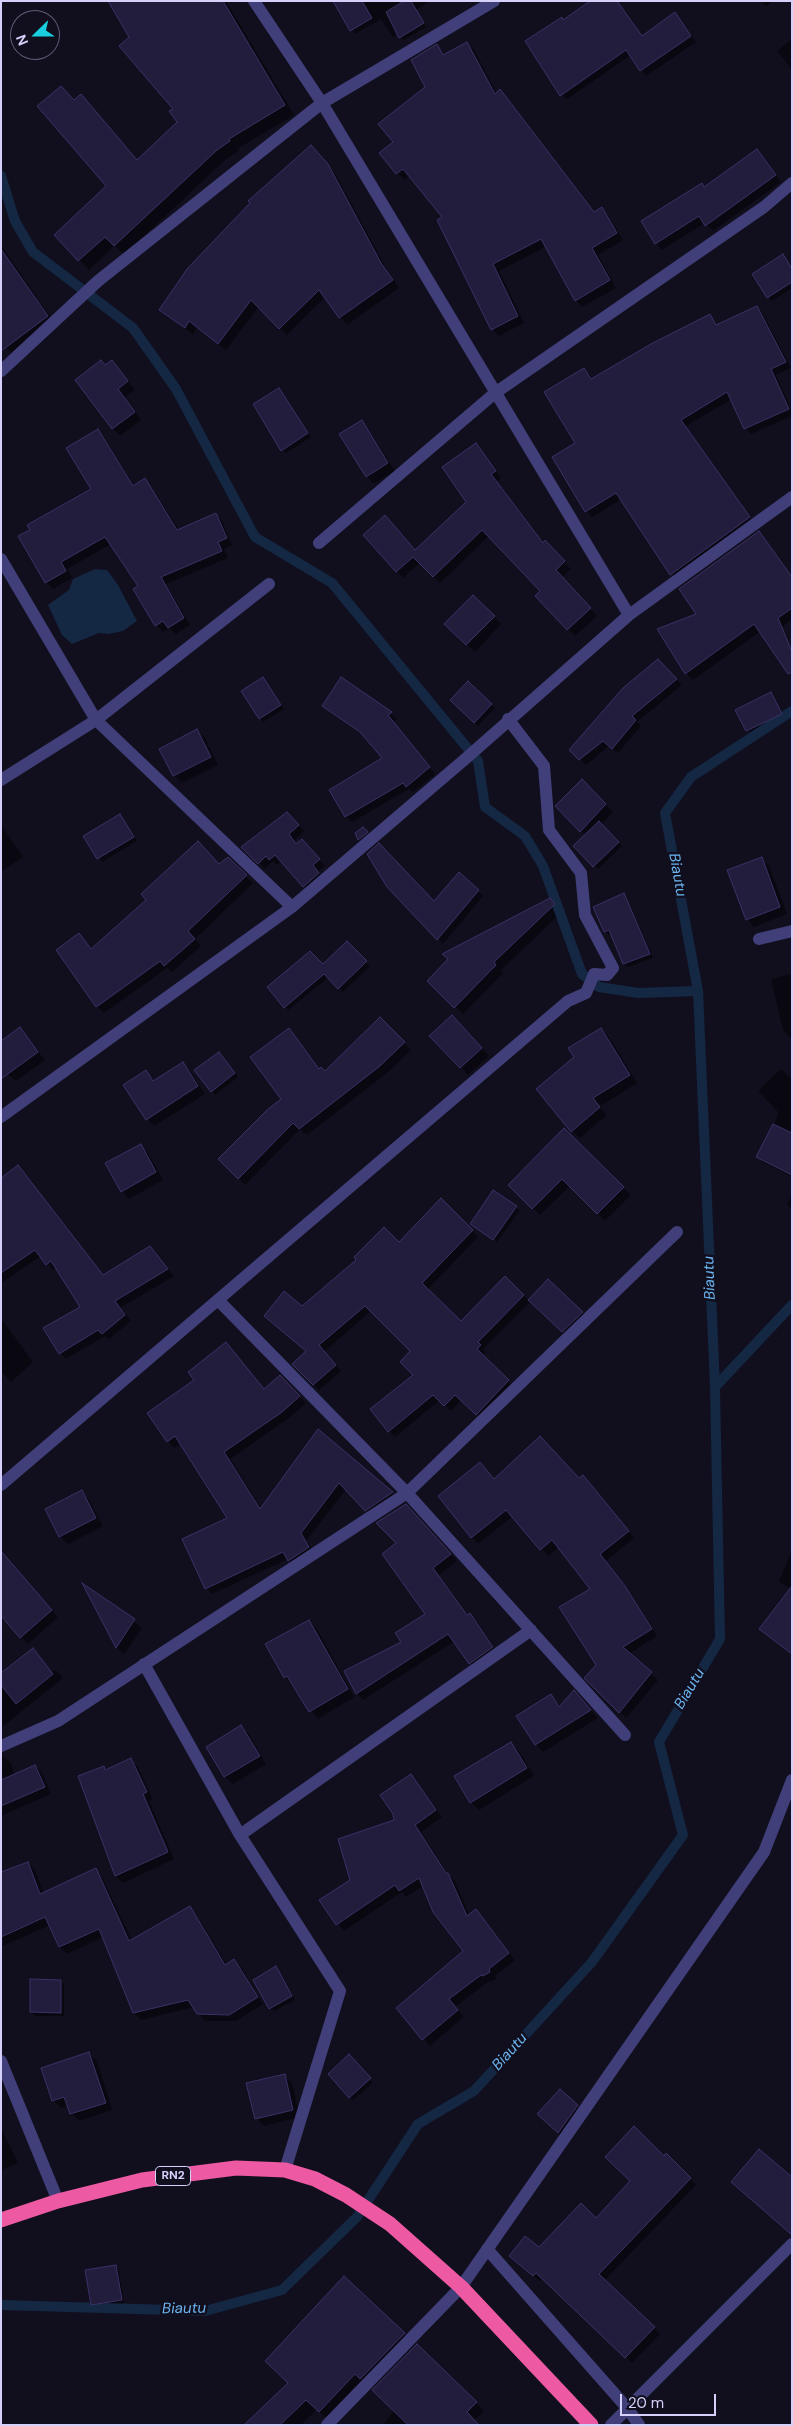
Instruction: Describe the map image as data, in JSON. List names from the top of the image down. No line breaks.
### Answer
{"streets":{"highway":["RN2"]},"water":["Biautu"],"scale_bar":"20 m","north":"left"}
